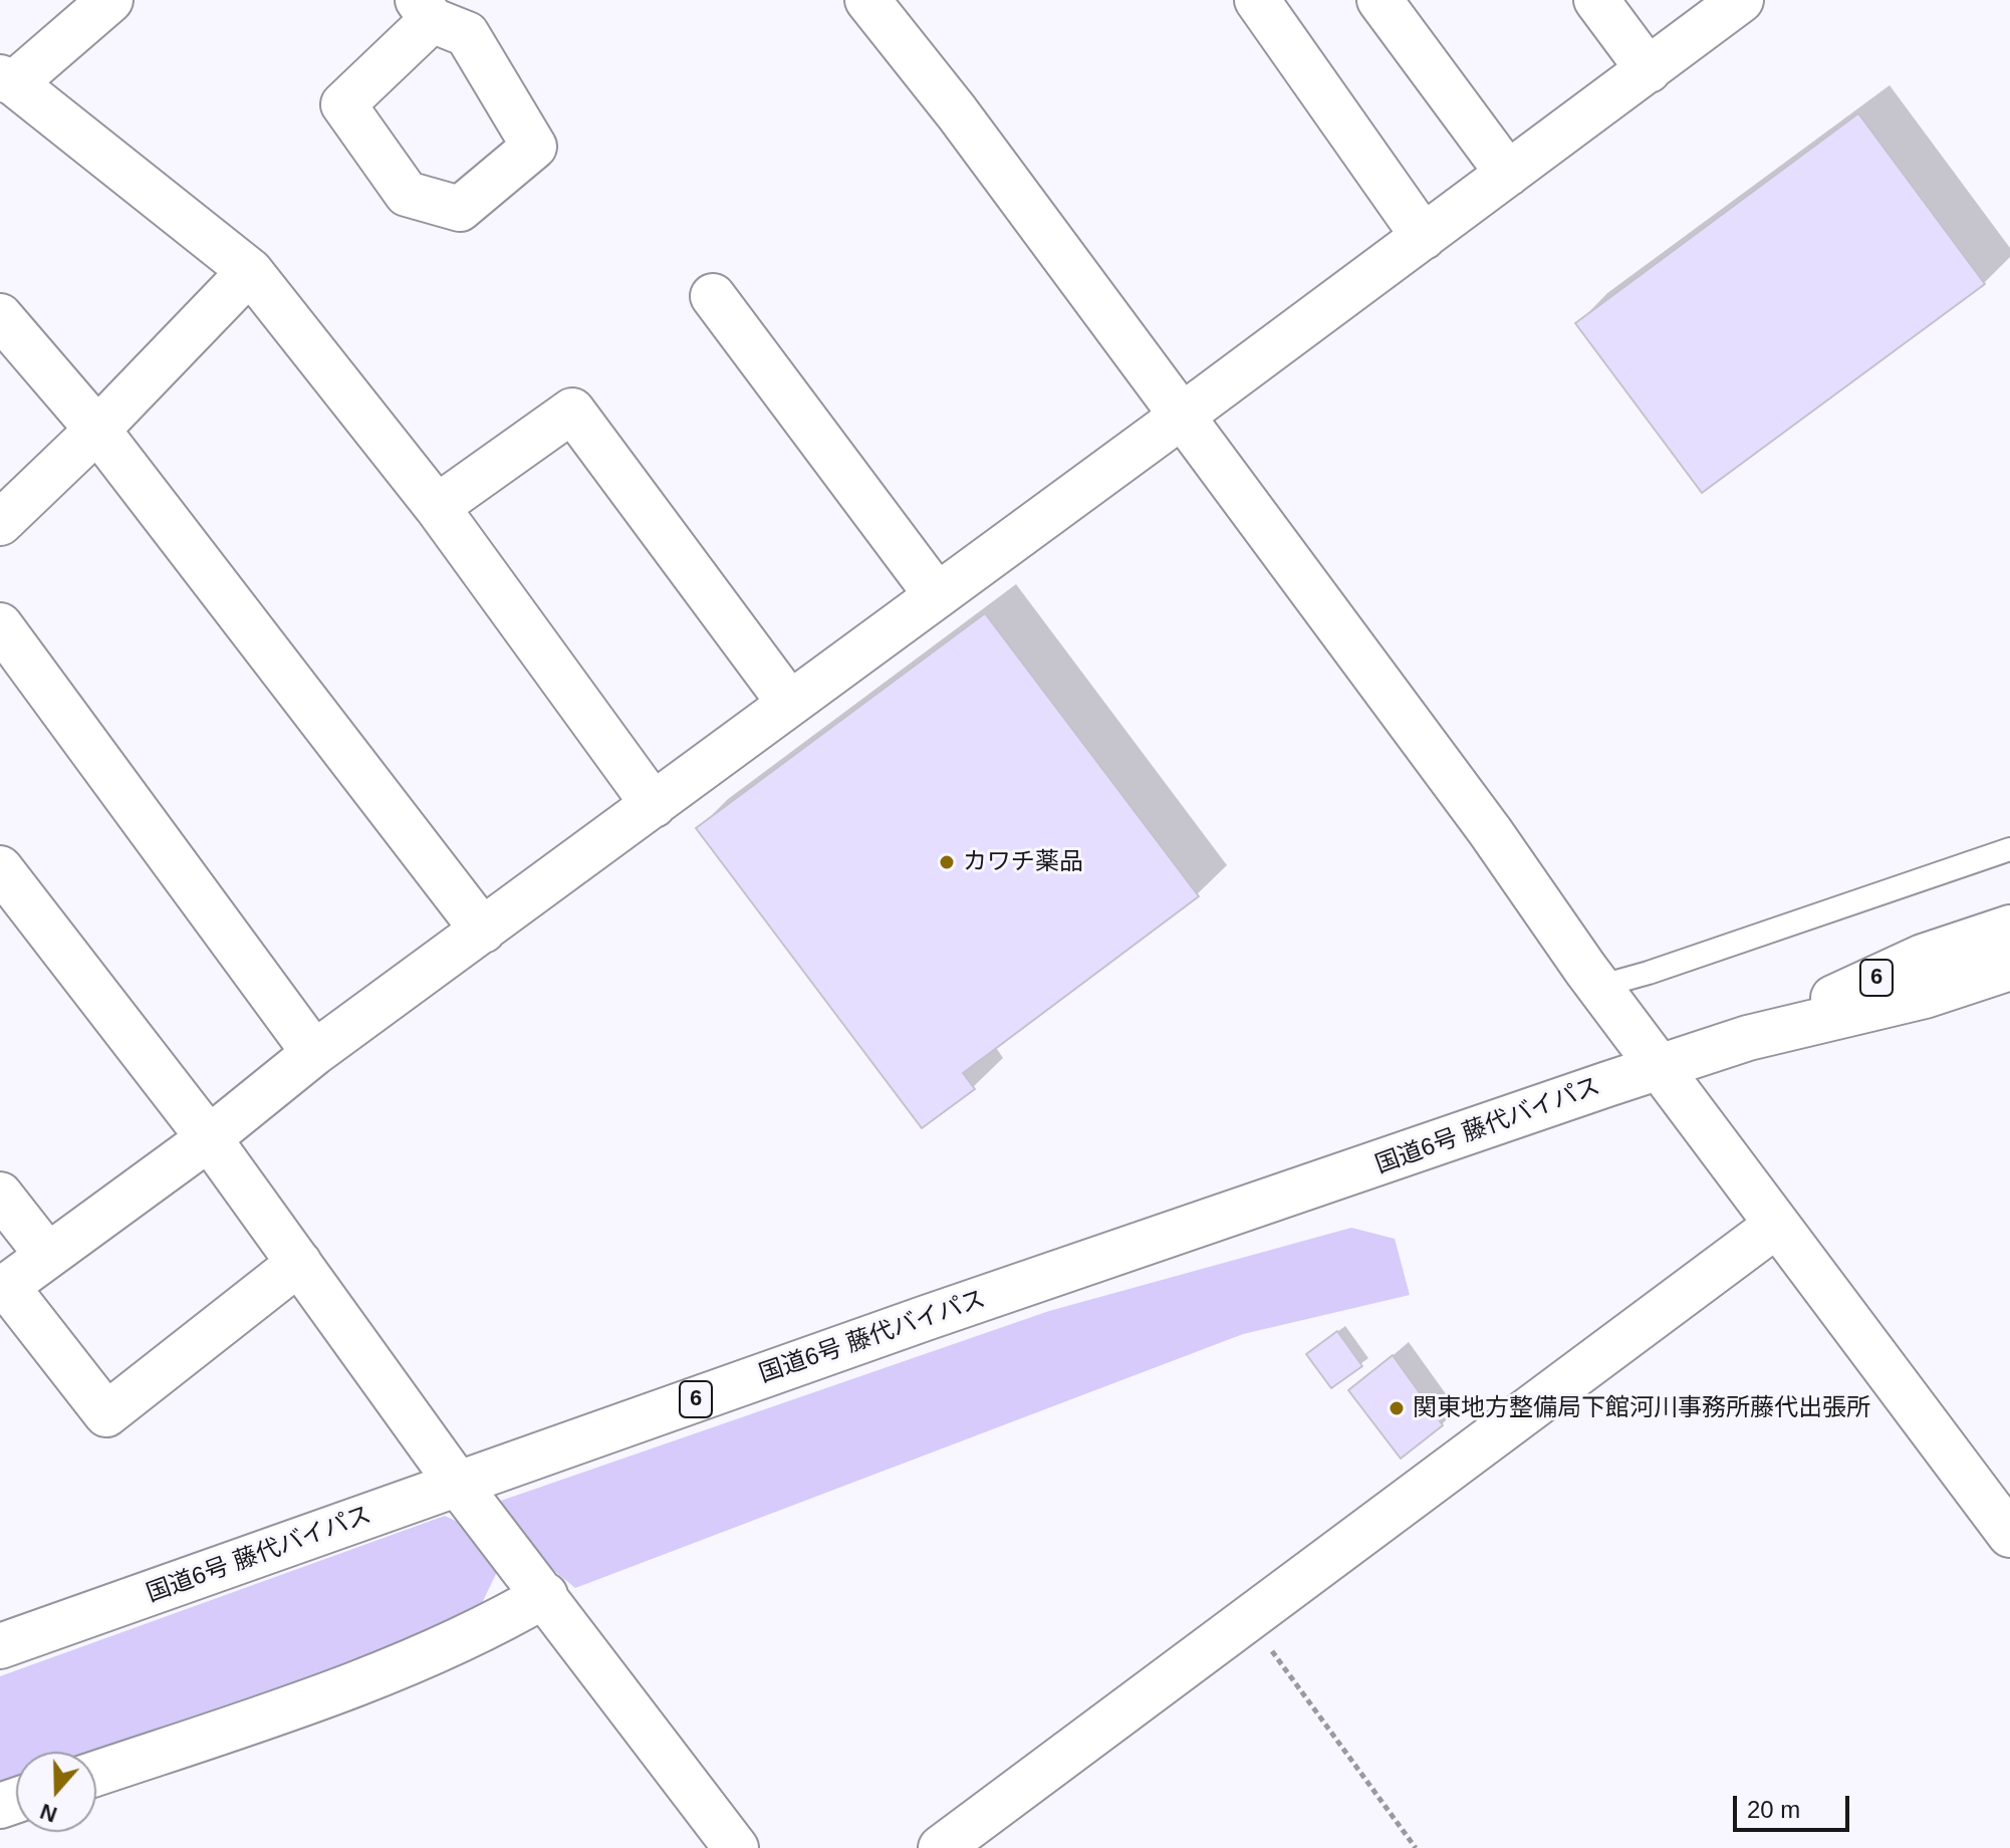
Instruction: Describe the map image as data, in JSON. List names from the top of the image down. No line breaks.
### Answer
{"streets":{"main road":["6","国道6号 藤代バイパス"]},"places":["カワチ薬品","関東地方整備局下館河川事務所藤代出張所"],"scale_bar":"20 m","north":"bottom"}
